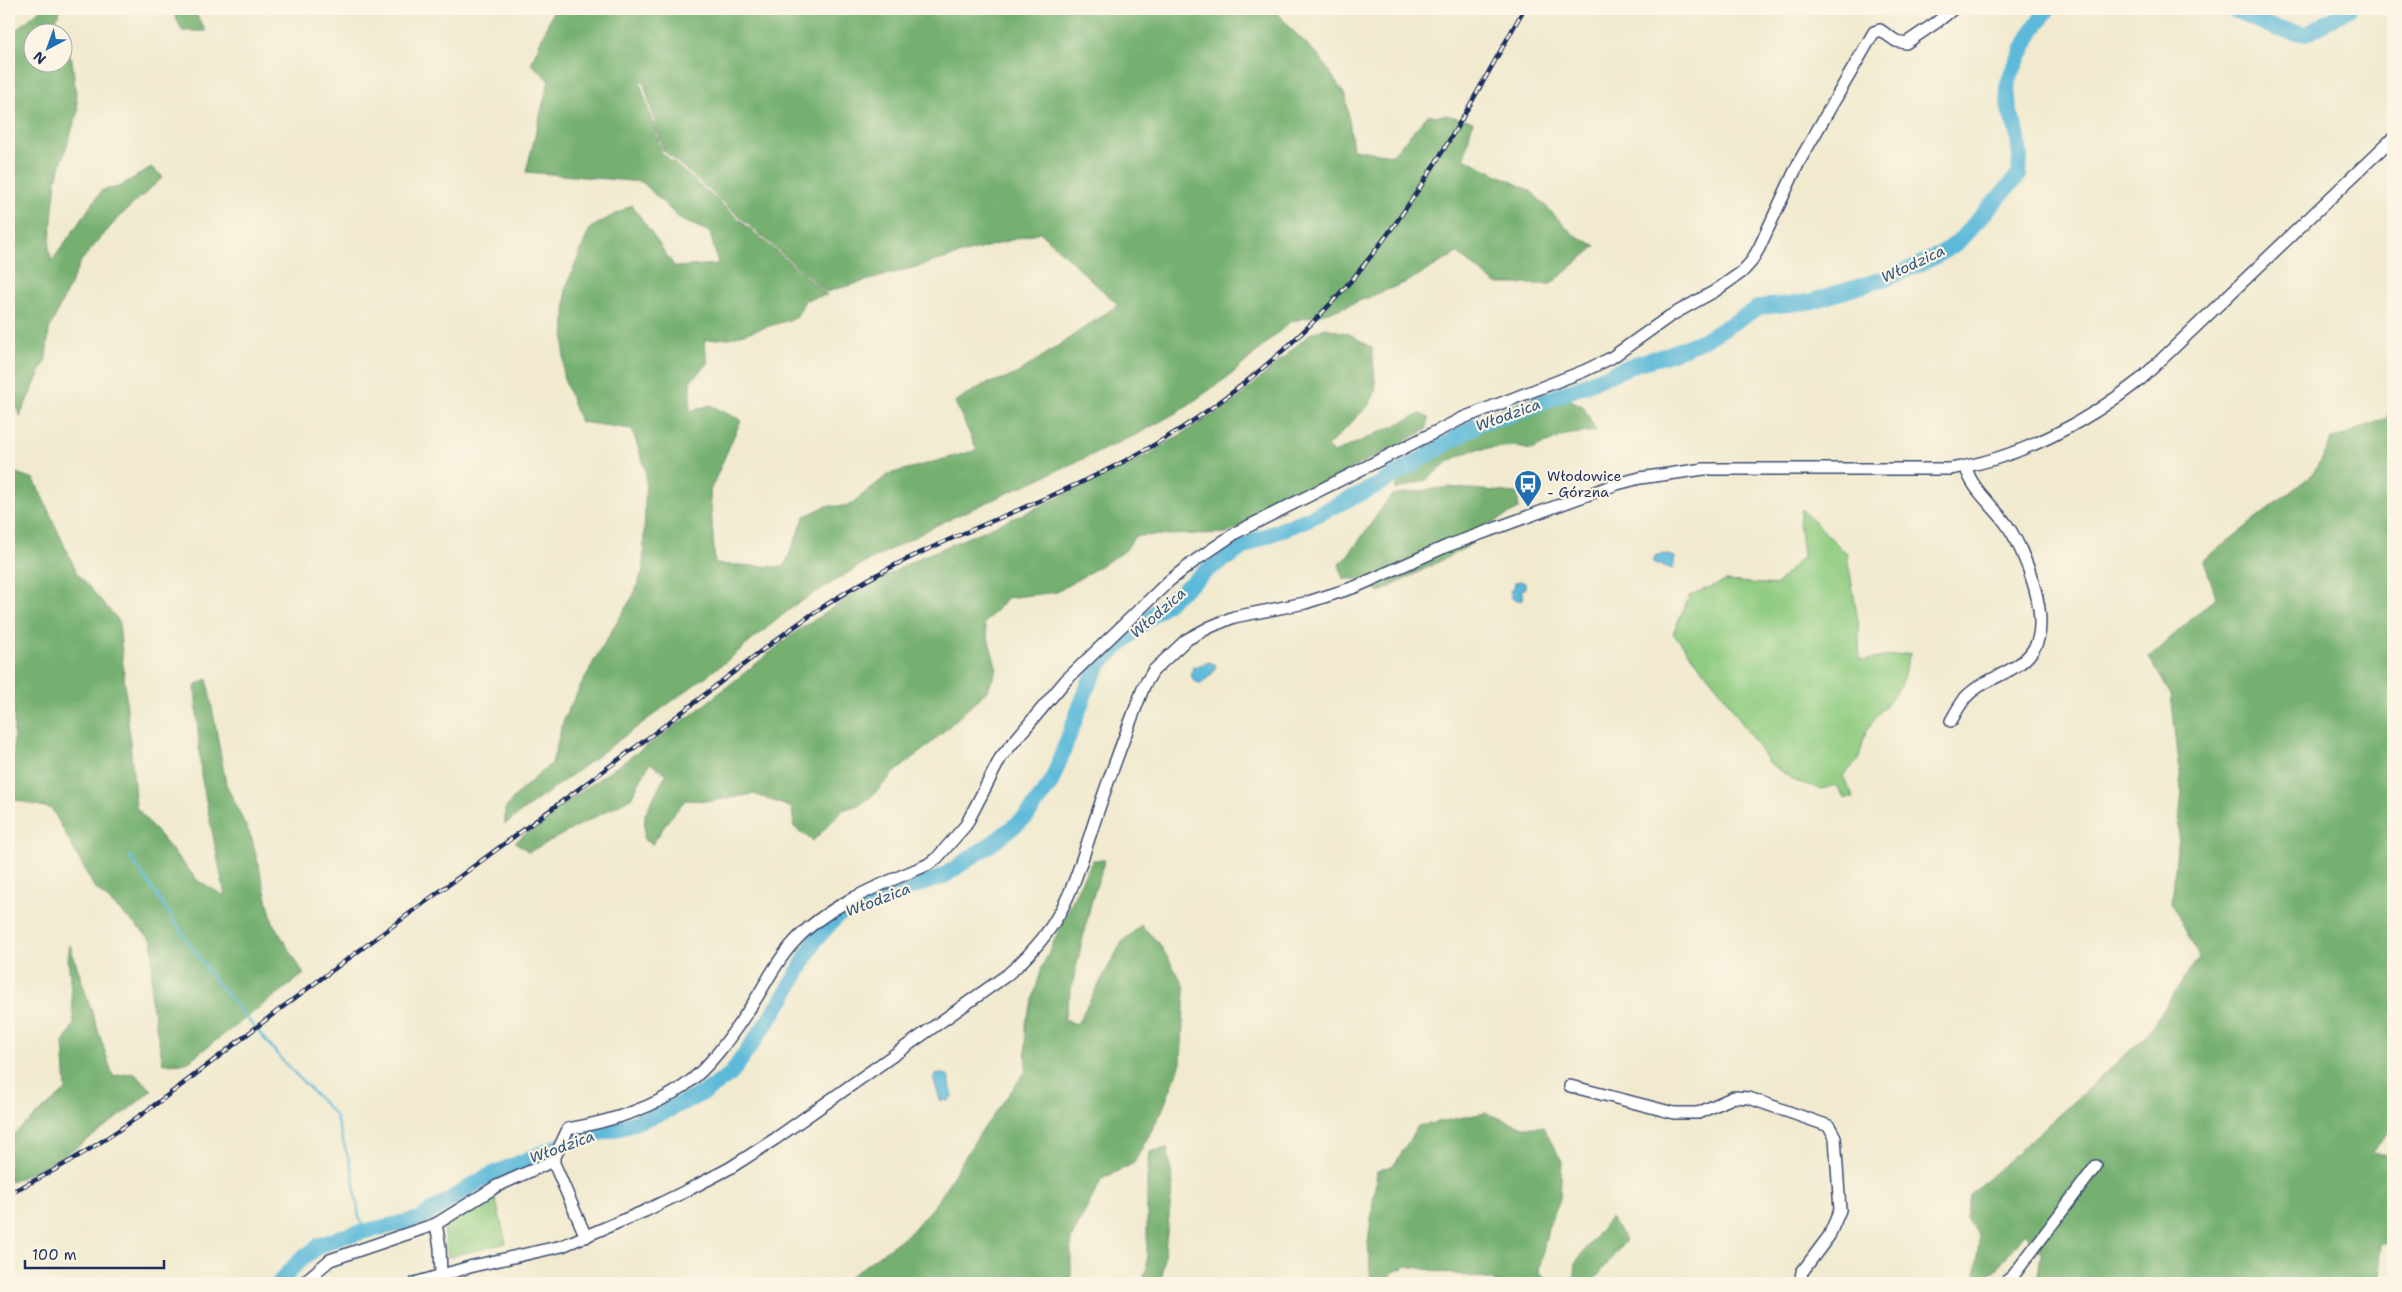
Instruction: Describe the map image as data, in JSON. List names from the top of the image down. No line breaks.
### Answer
{"water":["Włodzica"],"places":{"bus stop":["Włodowice - Górzna"]},"scale_bar":"100 m","north":"bottom left"}
